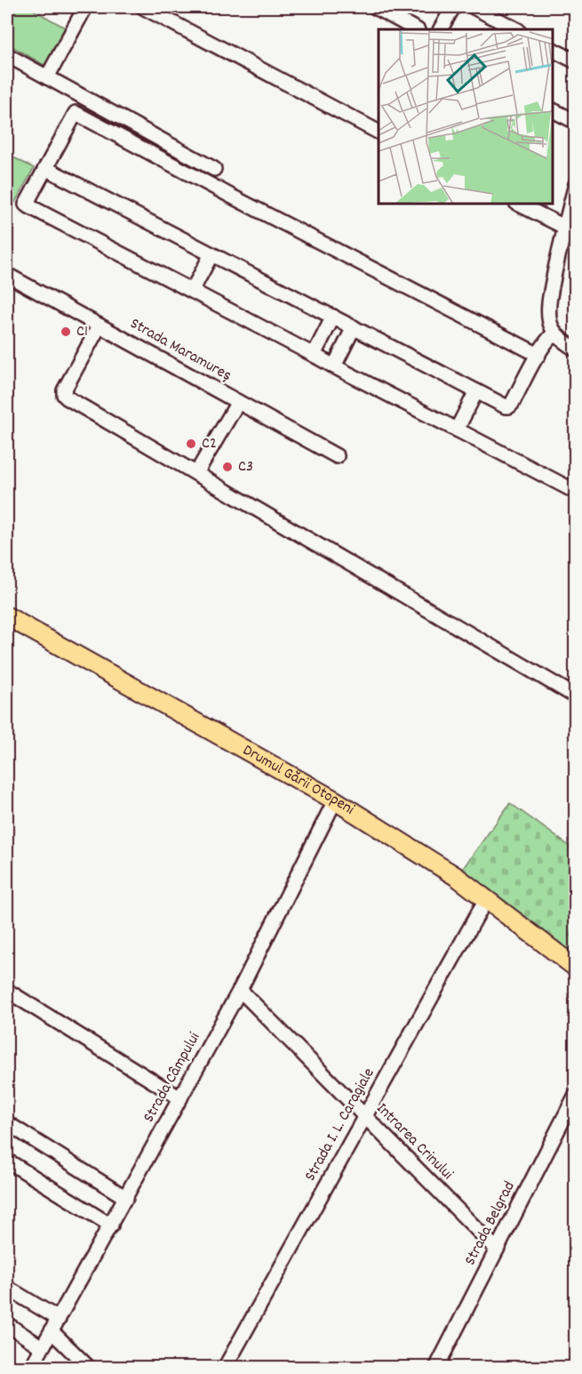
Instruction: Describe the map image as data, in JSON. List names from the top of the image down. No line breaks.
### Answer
{"streets":{"main road":["Drumul Gării Otopeni"],"street":["Strada Maramureș","Strada Câmpului","Strada I. L. Caragiale","Intrarea Crinului","Strada Belgrad"]},"crossings":[["Drumul Gării Otopeni","Strada Câmpului"],["Drumul Gării Otopeni","Strada I. L. Caragiale"],["Strada Câmpului","Intrarea Crinului"],["Strada I. L. Caragiale","Intrarea Crinului"],["Intrarea Crinului","Strada Belgrad"]],"places":["C1","C2","C3"]}
